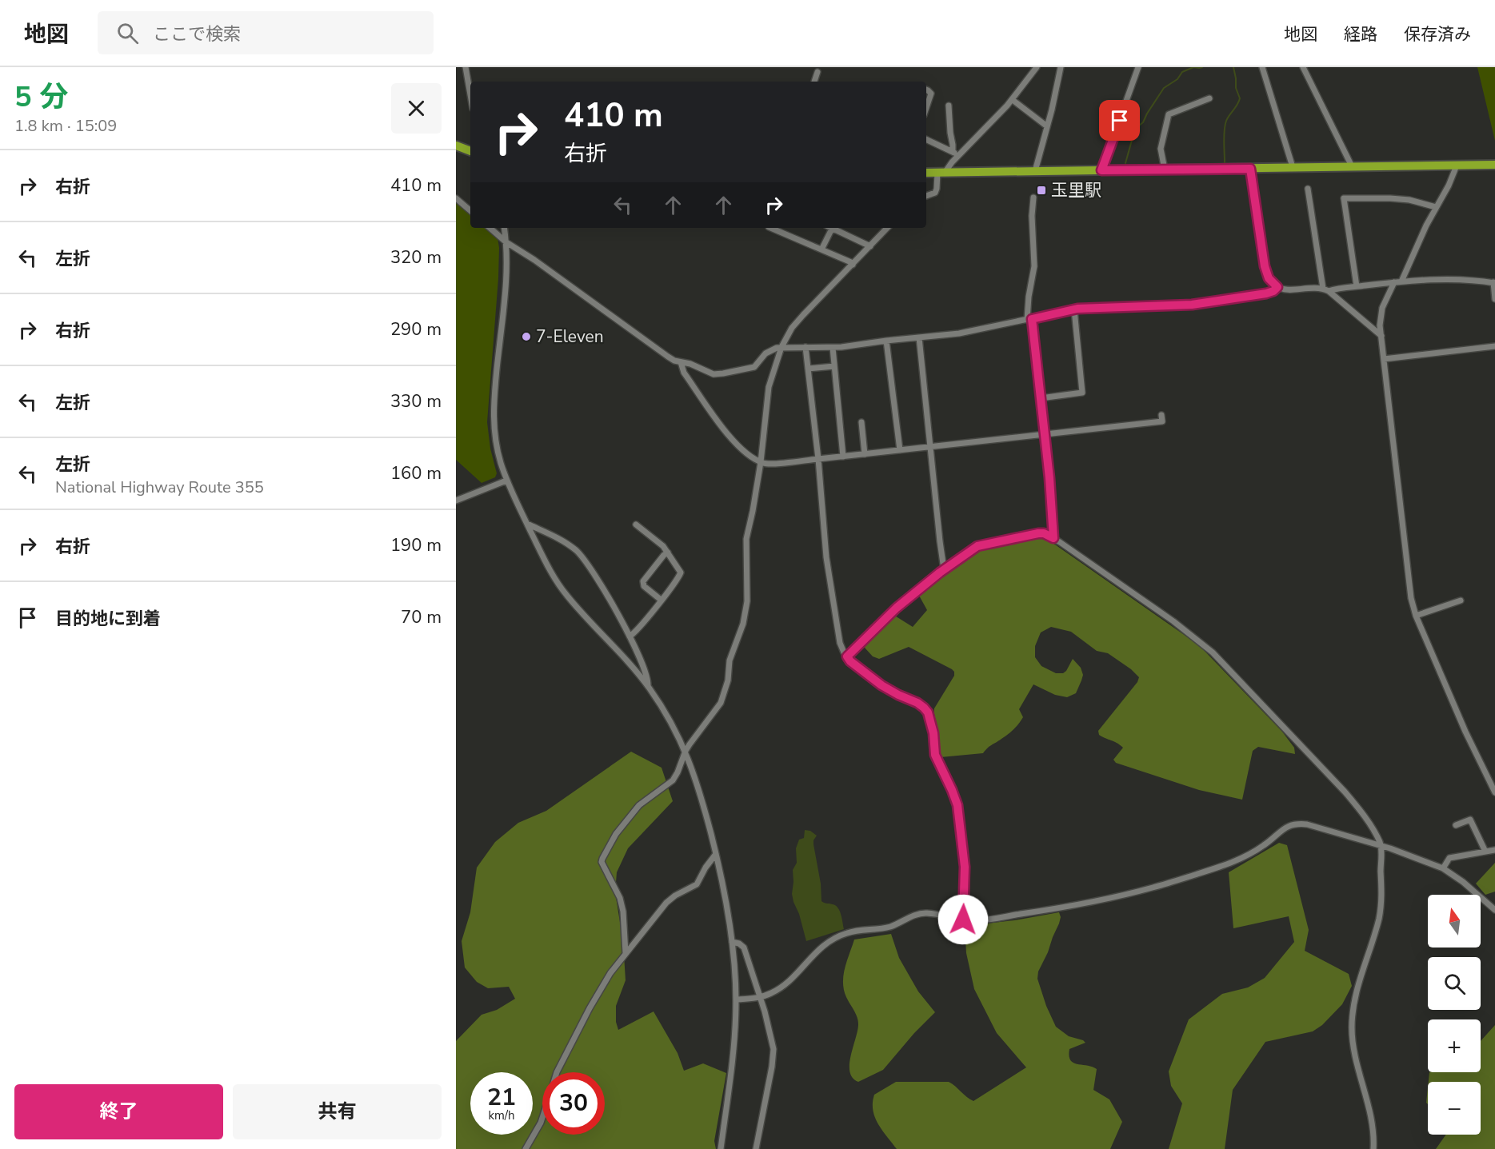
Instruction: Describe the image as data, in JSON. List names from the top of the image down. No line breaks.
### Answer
{"places":{"transit":["玉里駅"],"other":["7-Eleven"]},"north":"top","page":{"header":"地図","search":"ここで検索","nav":["地図","経路","保存済み"],"heading":["5 分","1.8 km · 15:09"],"turn":["410 m","右折"],"list":[{"name":"右折","value":"410 m"},{"name":"左折","value":"320 m"},{"name":"右折","value":"290 m"},{"name":"左折","value":"330 m"},{"name":"左折","note":"National Highway Route 355","value":"160 m"},{"name":"右折","value":"190 m"},{"name":"目的地に到着","value":"70 m"}],"map_buttons":["+","−"],"speed":"21 km/h","limit":"30","buttons":["終了","共有"]}}
